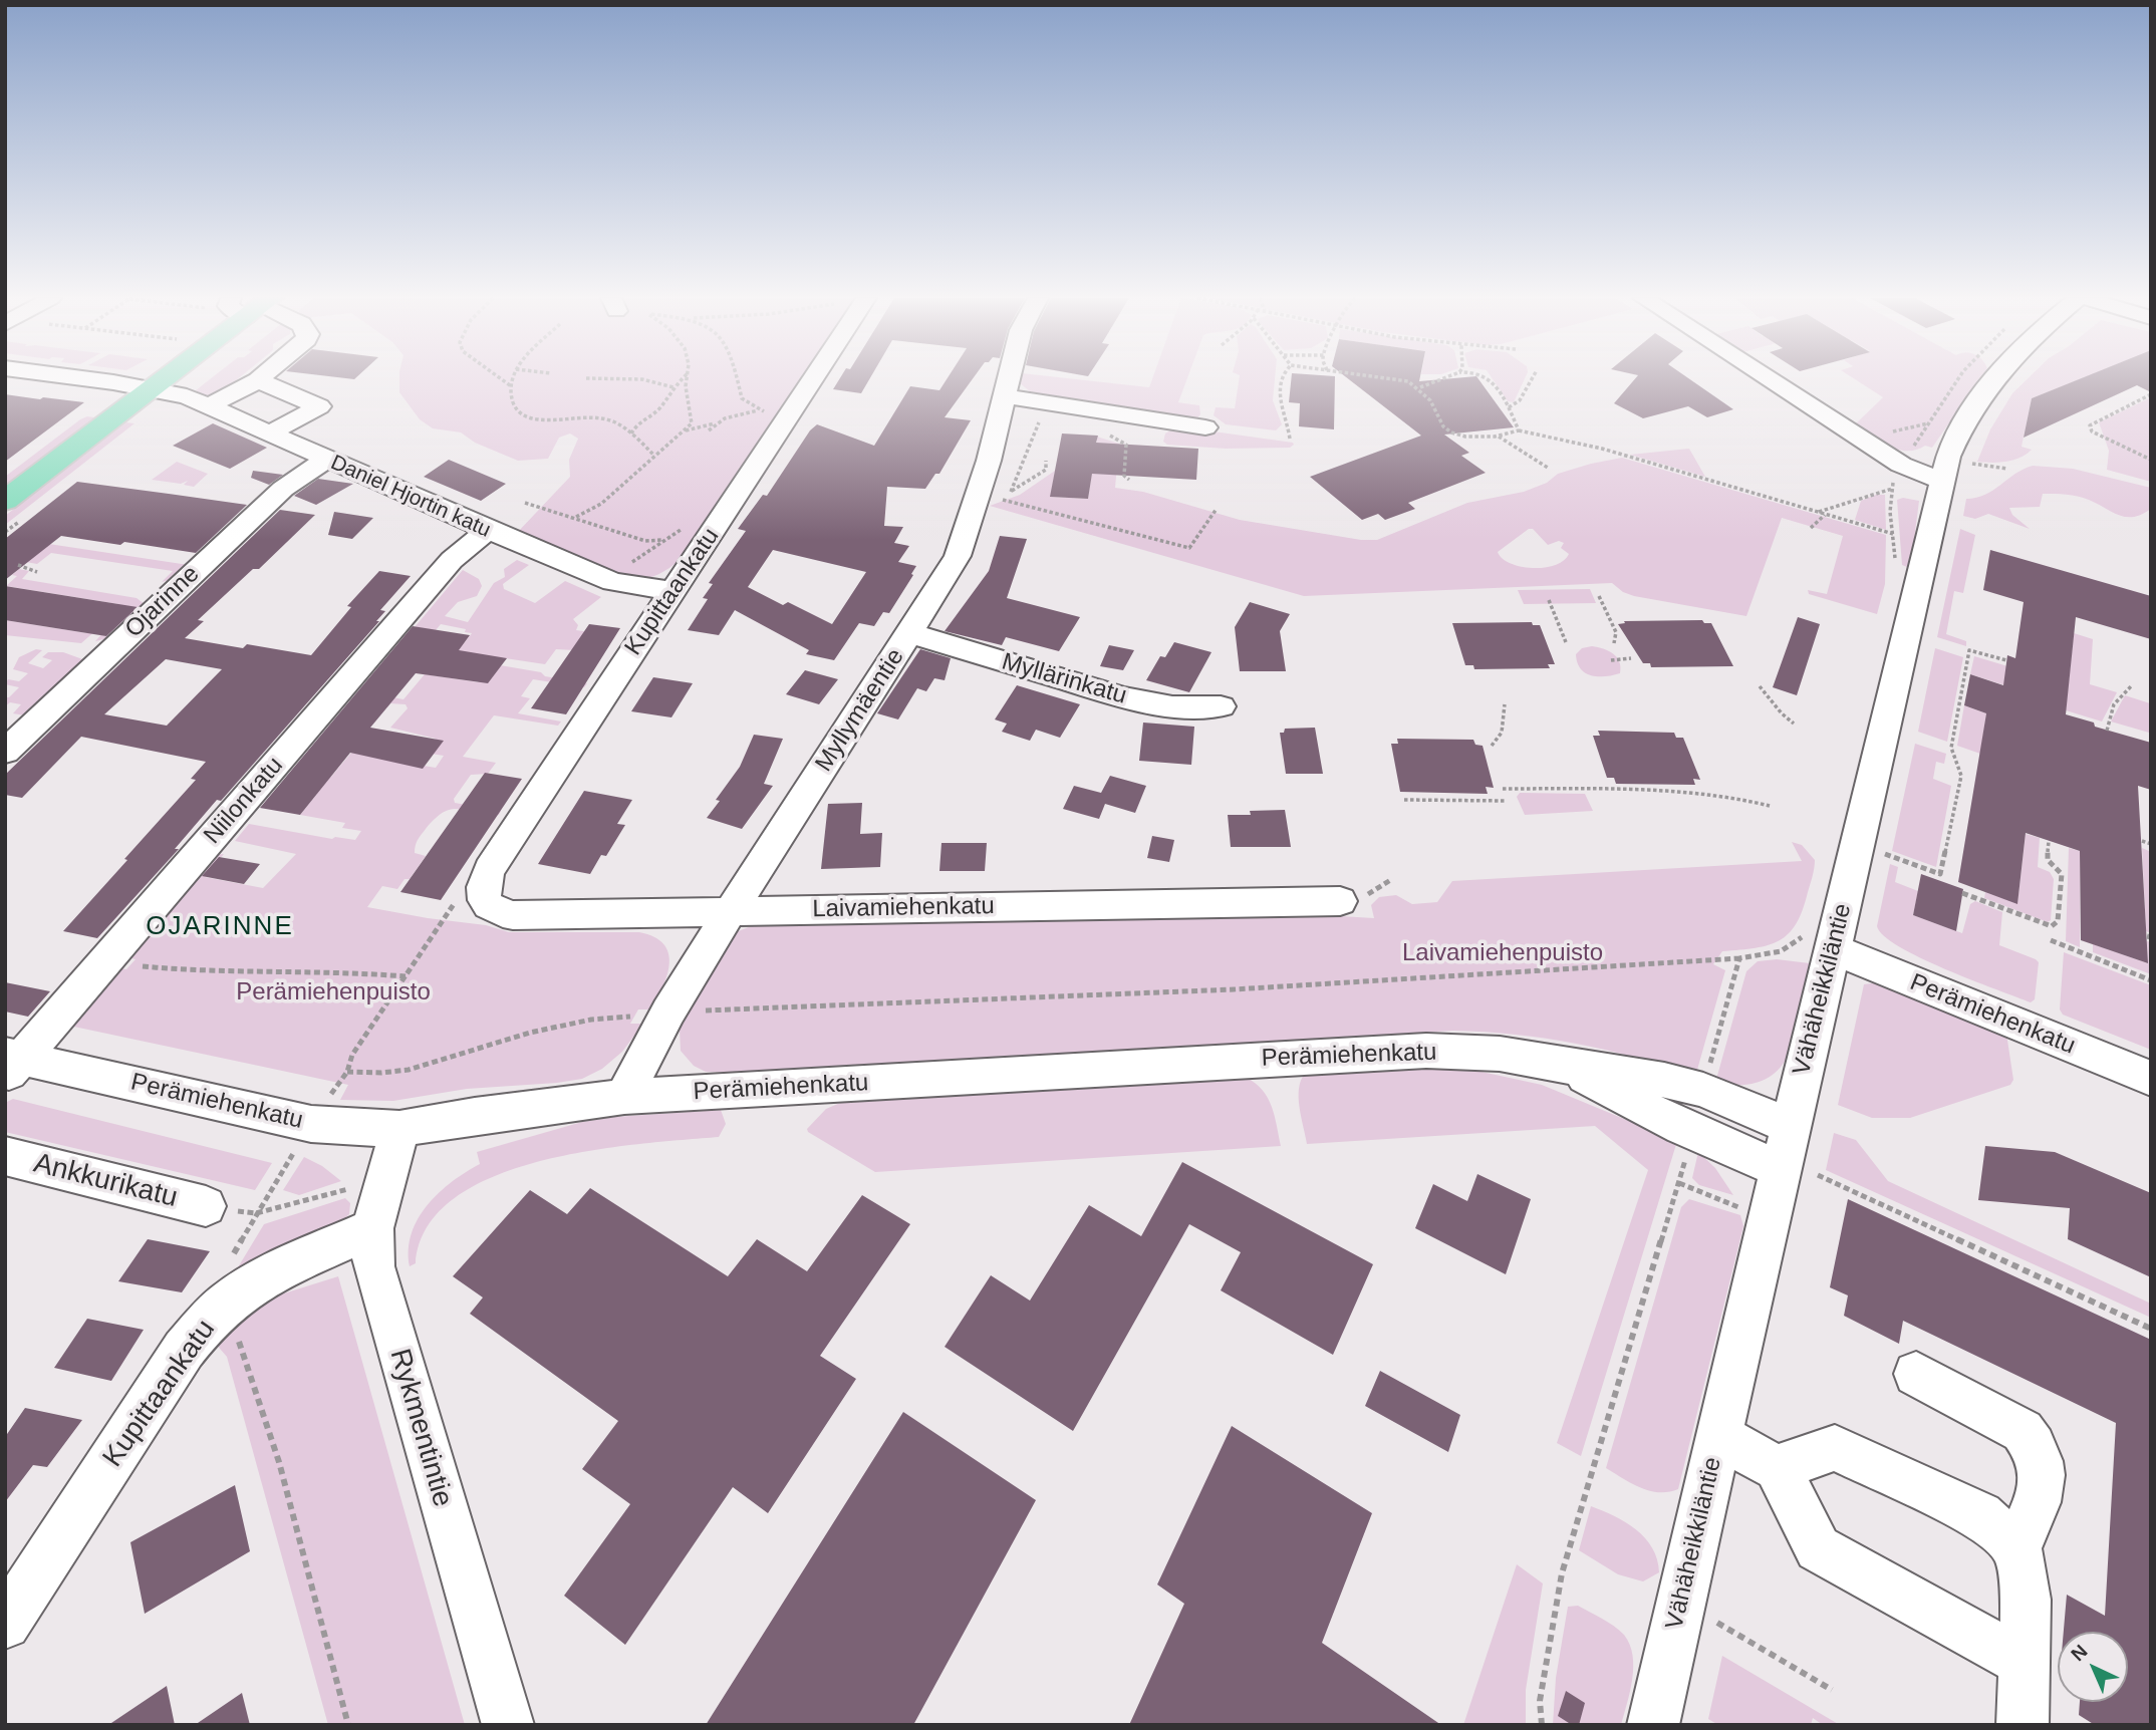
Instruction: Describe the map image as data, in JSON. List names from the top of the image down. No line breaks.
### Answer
{"streets":{"street":["Daniel Hjortin katu","Kupittaankatu","Ojarinne","Myllärinkatu","Myllymäentie","Niilonkatu","Laivamiehenkatu","Vähäheikkiläntie","Perämiehenkatu","Ankkurikatu","Rykmentintie"]},"crossings":[["Daniel Hjortin katu","Kupittaankatu"],["Daniel Hjortin katu","Ojarinne"],["Daniel Hjortin katu","Niilonkatu"],["Kupittaankatu","Laivamiehenkatu"],["Kupittaankatu","Rykmentintie"],["Myllärinkatu","Myllymäentie"],["Myllymäentie","Laivamiehenkatu"],["Myllymäentie","Perämiehenkatu"],["Niilonkatu","Perämiehenkatu"],["Vähäheikkiläntie","Perämiehenkatu"],["Perämiehenkatu","Rykmentintie"]],"districts":["OJARINNE"],"parks":["Laivamiehenpuisto","Perämiehenpuisto"],"north":"top left"}
